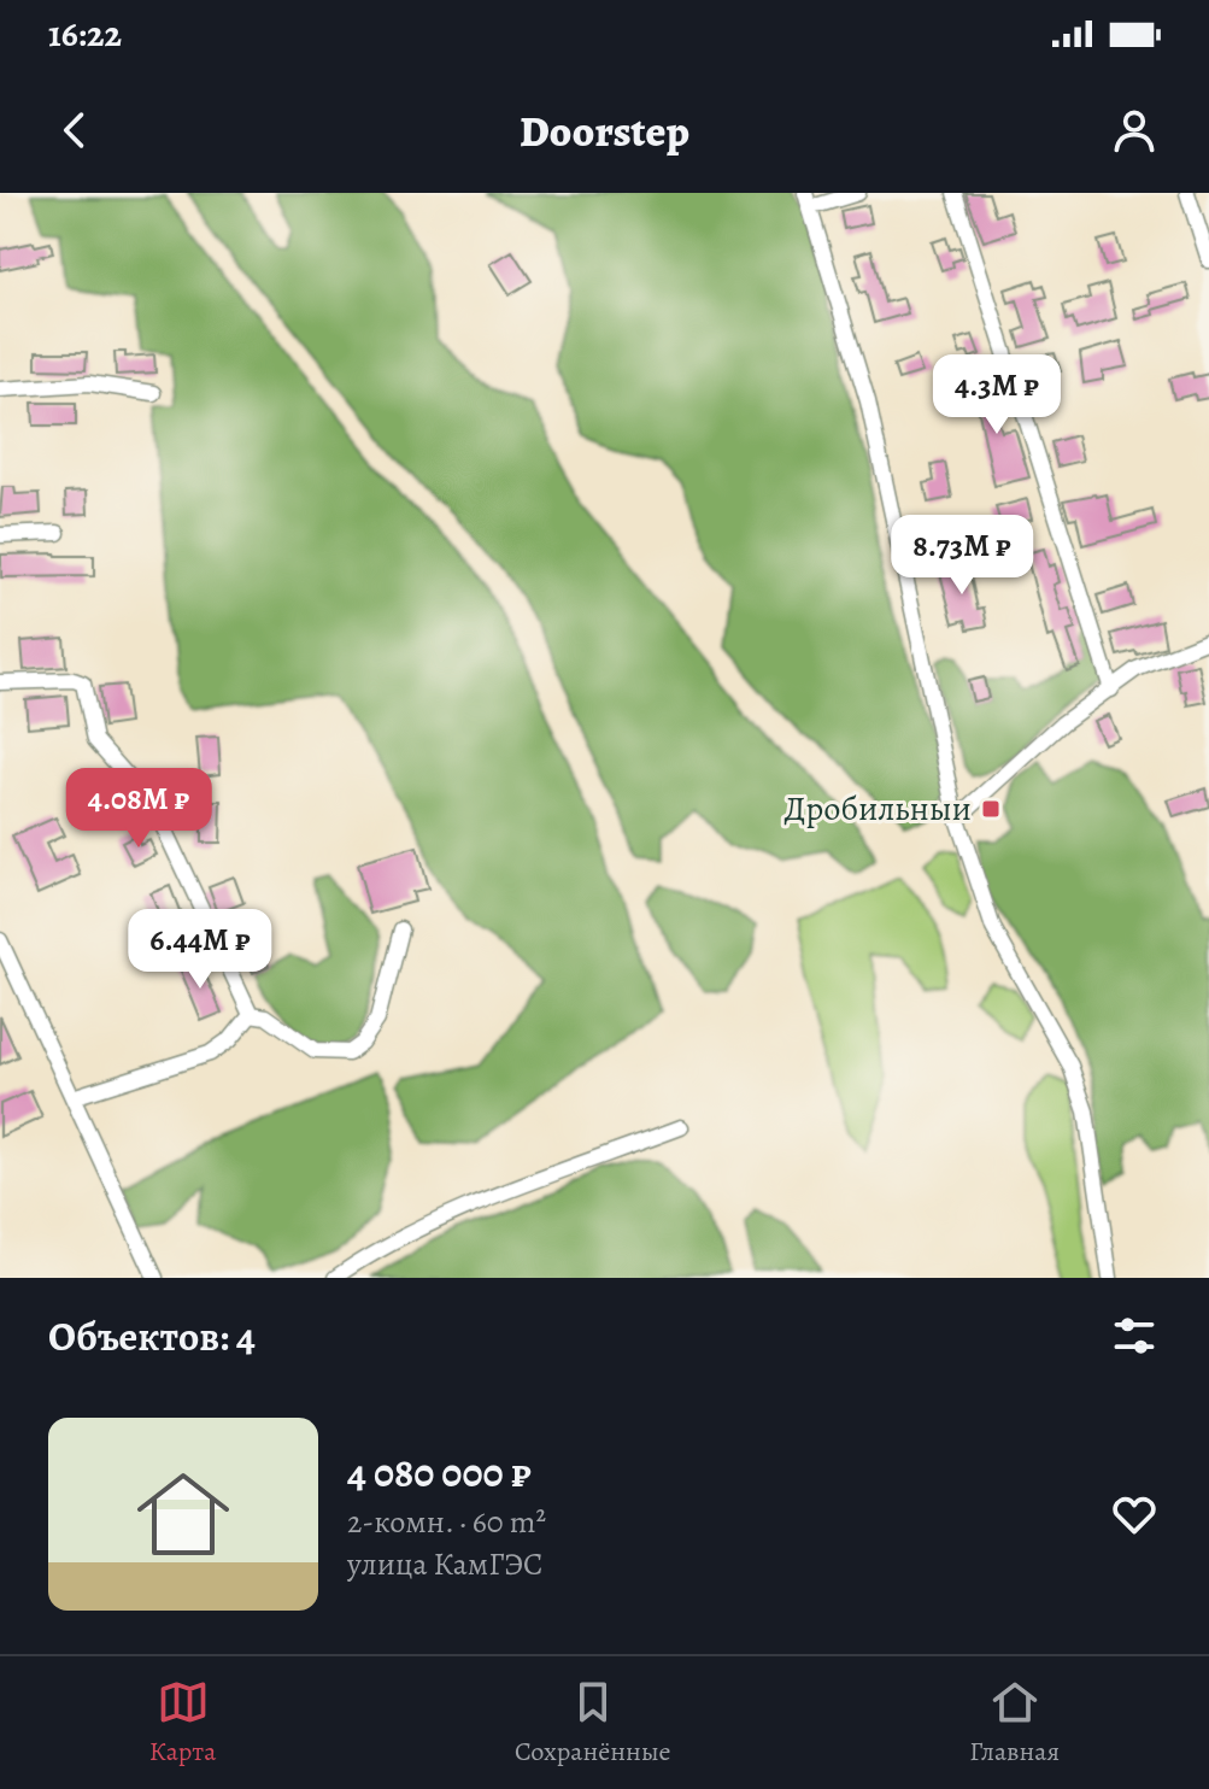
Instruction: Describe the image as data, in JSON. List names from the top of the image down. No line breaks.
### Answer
{"places":{"transit":["Дробильныи"]},"page":{"status":"16:22","header":"Doorstep","price":["4.3M ₽","8.73M ₽","4.08M ₽","6.44M ₽"],"heading":"Объектов: 4","list":[{"name":"4 080 000 ₽","note":"2-комн. · 60 m² · улица КамГЭС"}],"tabs":["Карта","Сохранённые","Главная"]}}
